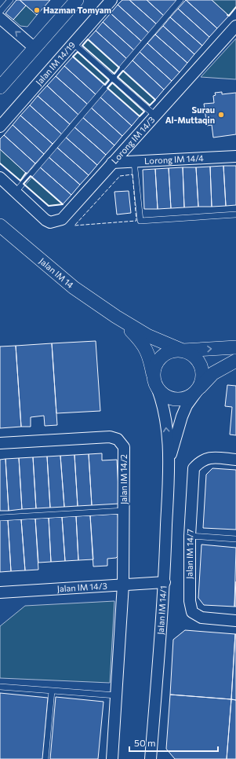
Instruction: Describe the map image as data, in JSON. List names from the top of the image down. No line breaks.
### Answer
{"streets":{"street":["Jalan IM 14/19","Lorong IM 14/3","Lorong IM 14/4","Jalan IM 14","Jalan IM 14/2","Jalan IM 14/7","Jalan IM 14/3","Jalan IM 14/1"]},"crossings":[["Lorong IM 14/3","Lorong IM 14/4"],["Jalan IM 14/2","Jalan IM 14/3"],["Jalan IM 14/3","Jalan IM 14/1"]],"places":["Hazman Tomyam","Surau Al-Muttaqin"],"scale_bar":"50 m"}
